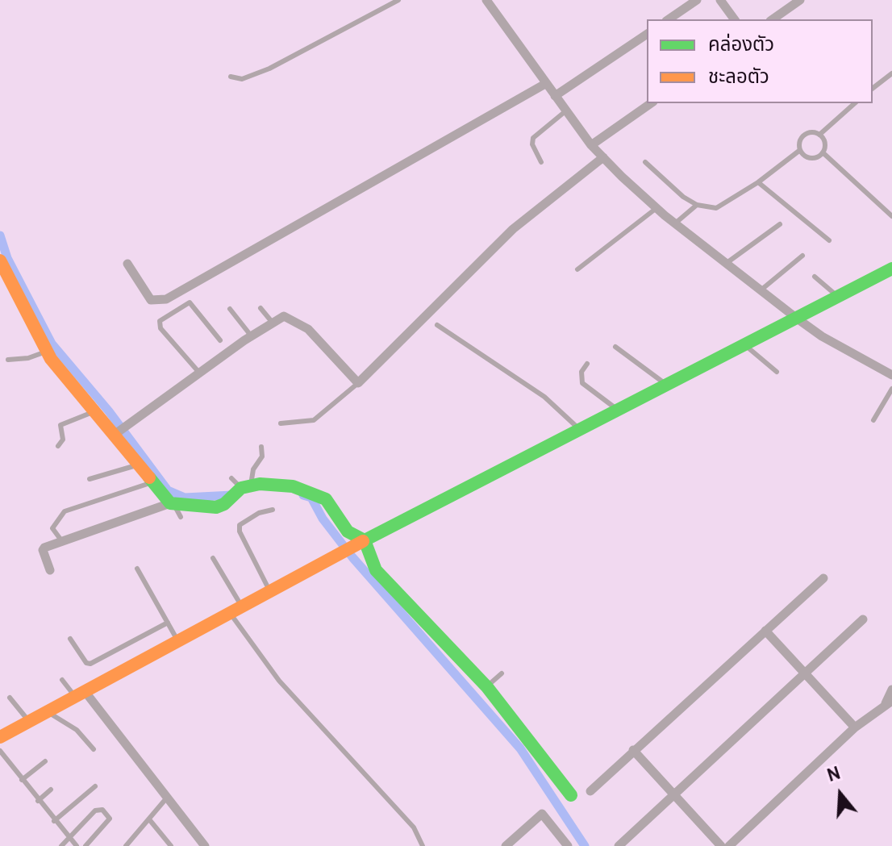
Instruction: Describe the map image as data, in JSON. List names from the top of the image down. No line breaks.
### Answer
{"legend":["คล่องตัว","ชะลอตัว"],"north":"top"}
